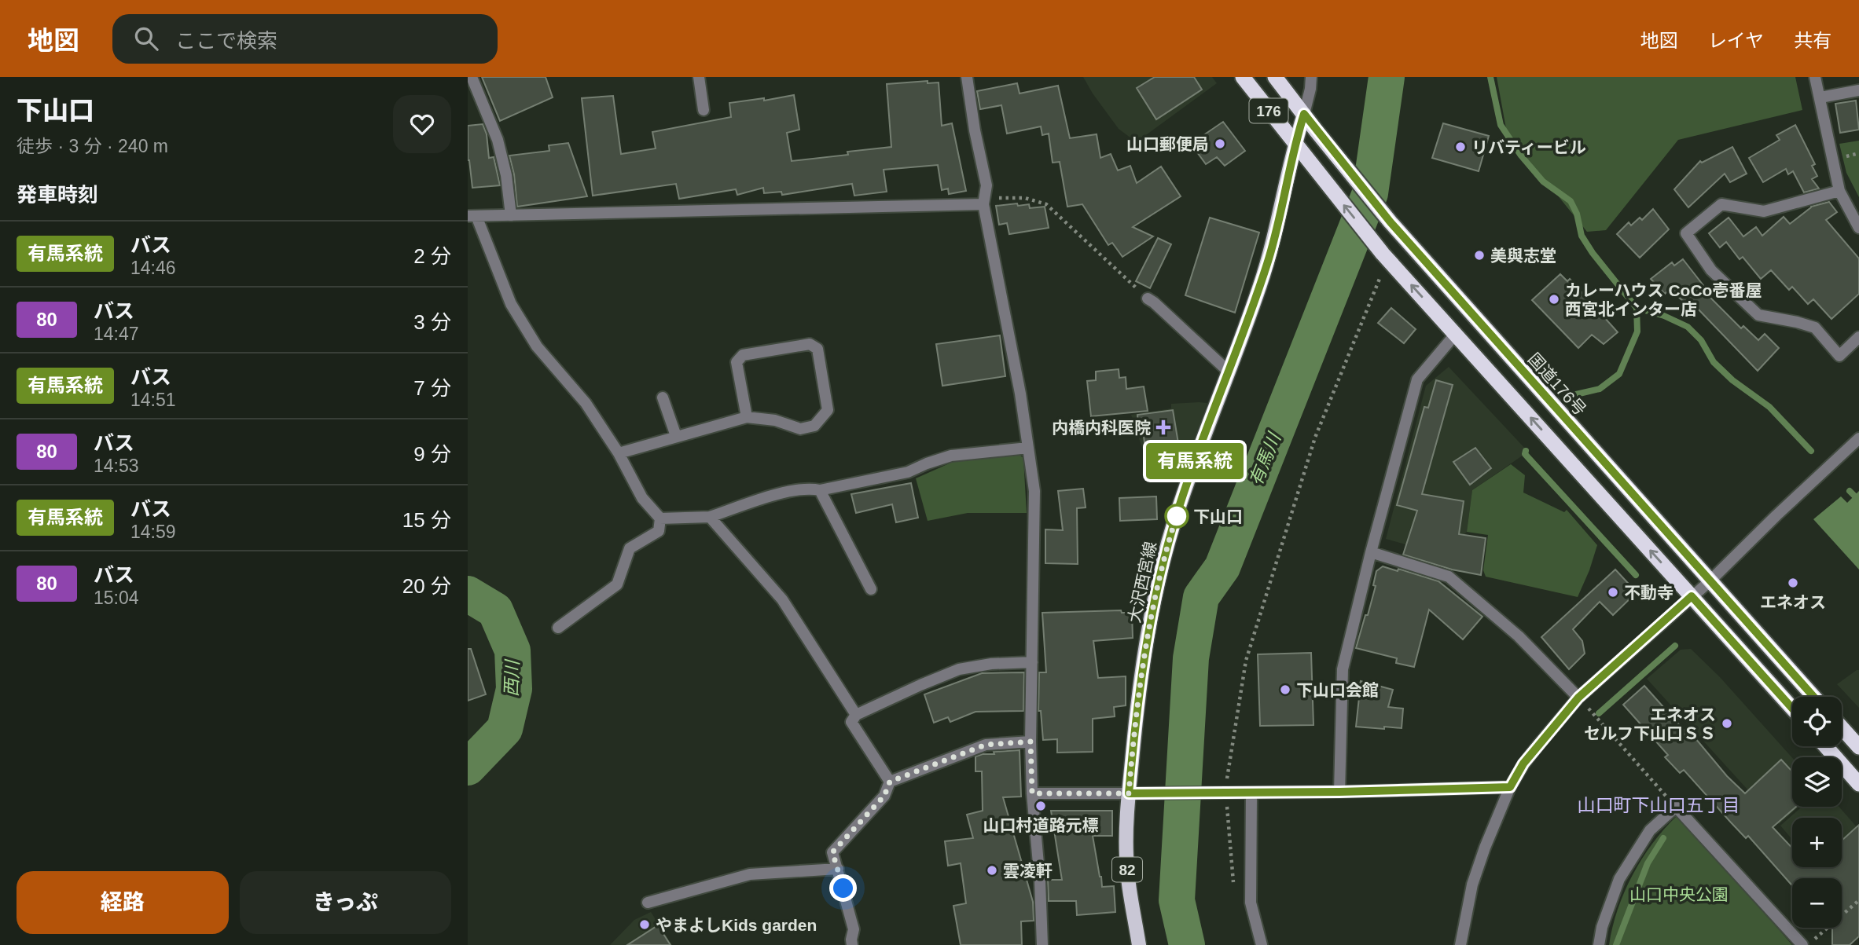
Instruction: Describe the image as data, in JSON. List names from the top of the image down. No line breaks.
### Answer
{"streets":{"highway":["176","国道176号"],"main road":["大沢西宮線","82"]},"crossings":[["176","大沢西宮線"],["国道176号","大沢西宮線"]],"districts":["山口町下山口五丁目"],"water":["有馬川","西川"],"parks":["山口中央公園"],"places":{"other":["山口郵便局","リバティービル","美與志堂","カレーハウス CoCo壱番屋 西宮北インター店","下山口","エネオス","不動寺","下山口会館","エネオス セルフ下山口ＳＳ","山口村道路元標","雲凌軒","やまよしKids garden"],"health":["内橋内科医院"]},"lines":["bus line 有馬系統"],"page":{"header":"地図","search":"ここで検索","nav":["地図","レイヤ","共有"],"heading":[["下山口","徒歩 · 3 分 · 240 m"],"発車時刻"],"on_map":"有馬系統","list":[{"mark":"有馬系統","name":"バス","note":"14:46","value":"2 分"},{"mark":"80","name":"バス","note":"14:47","value":"3 分"},{"mark":"有馬系統","name":"バス","note":"14:51","value":"7 分"},{"mark":"80","name":"バス","note":"14:53","value":"9 分"},{"mark":"有馬系統","name":"バス","note":"14:59","value":"15 分"},{"mark":"80","name":"バス","note":"15:04","value":"20 分"}],"map_buttons":["+","−"],"buttons":["経路","きっぷ"]}}
